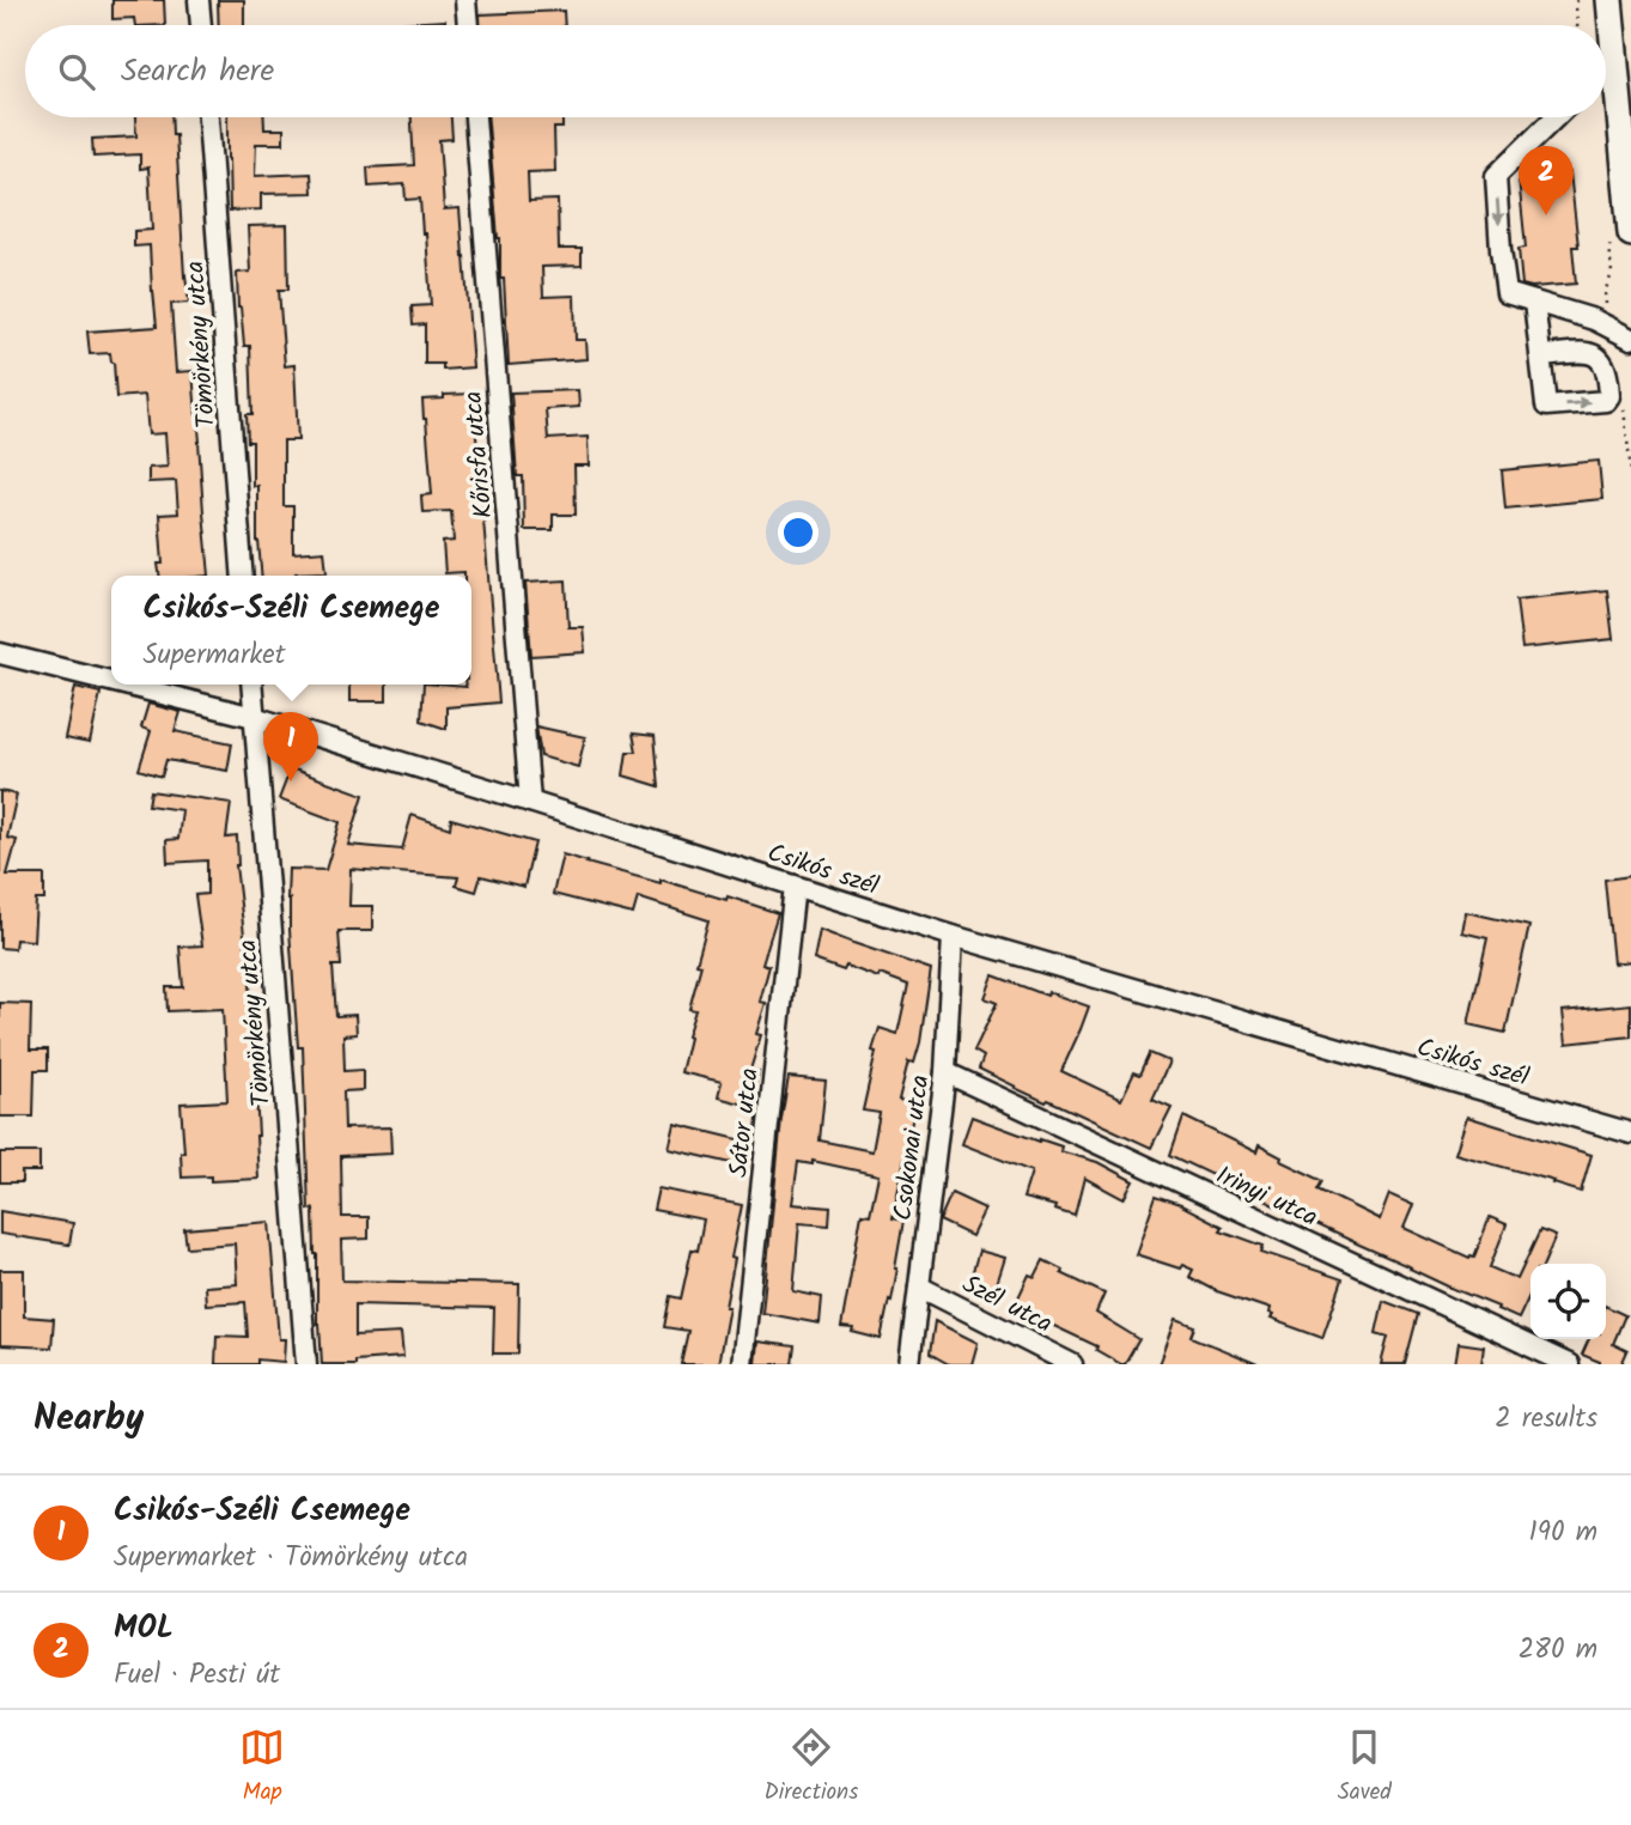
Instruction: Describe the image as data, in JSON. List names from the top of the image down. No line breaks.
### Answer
{"streets":{"street":["Tömörkény utca","Kőrisfa utca","Csikós szél","Sátor utca","Csokonai utca","Irinyi utca","Szél utca"]},"crossings":[["Tömörkény utca","Csikós szél"],["Kőrisfa utca","Csikós szél"],["Csikós szél","Sátor utca"],["Csikós szél","Csokonai utca"],["Csokonai utca","Irinyi utca"],["Csokonai utca","Szél utca"]],"page":{"search":"Search here","pins":["2","1"],"popup":["Csikós-Széli Csemege","Supermarket"],"heading":["Nearby","2 results"],"list":[{"mark":"1","name":"Csikós-Széli Csemege","note":"Supermarket · Tömörkény utca","value":"190 m"},{"mark":"2","name":"MOL","note":"Fuel · Pesti út","value":"280 m"}],"nav":["Map","Directions","Saved"]}}
